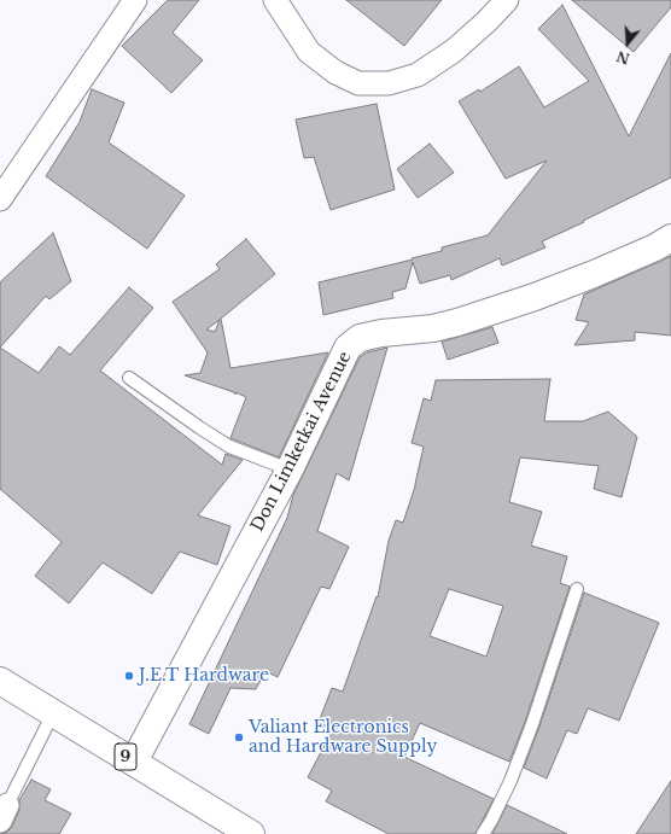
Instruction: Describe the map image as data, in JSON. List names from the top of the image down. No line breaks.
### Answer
{"streets":{"main road":["Don Limketkai Avenue","9"]},"crossings":[["Don Limketkai Avenue","9"]],"places":["J.E.T Hardware","Valiant Electronics and Hardware Supply"],"north":"bottom"}
